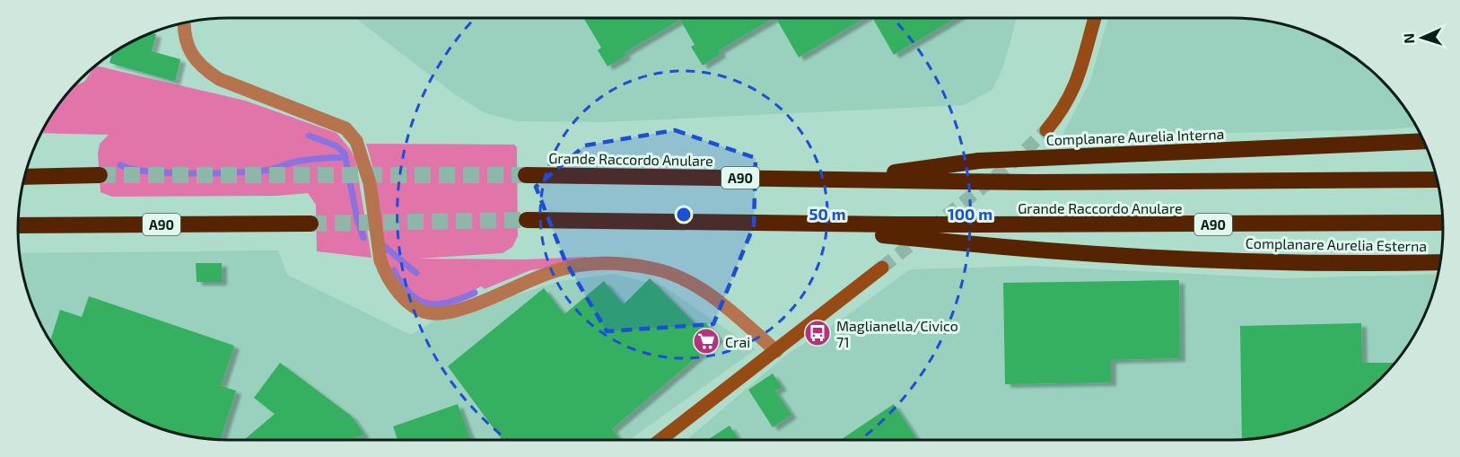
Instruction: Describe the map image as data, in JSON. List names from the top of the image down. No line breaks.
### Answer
{"streets":{"highway":["Complanare Aurelia Interna","Grande Raccordo Anulare","A90","Complanare Aurelia Esterna"]},"crossings":[["Complanare Aurelia Interna","Grande Raccordo Anulare"],["Grande Raccordo Anulare","Complanare Aurelia Esterna"]],"places":{"bus stop":["Maglianella/Civico 71"],"supermarket":["Crai"]},"north":"left","rings":["50 m","100 m"]}
